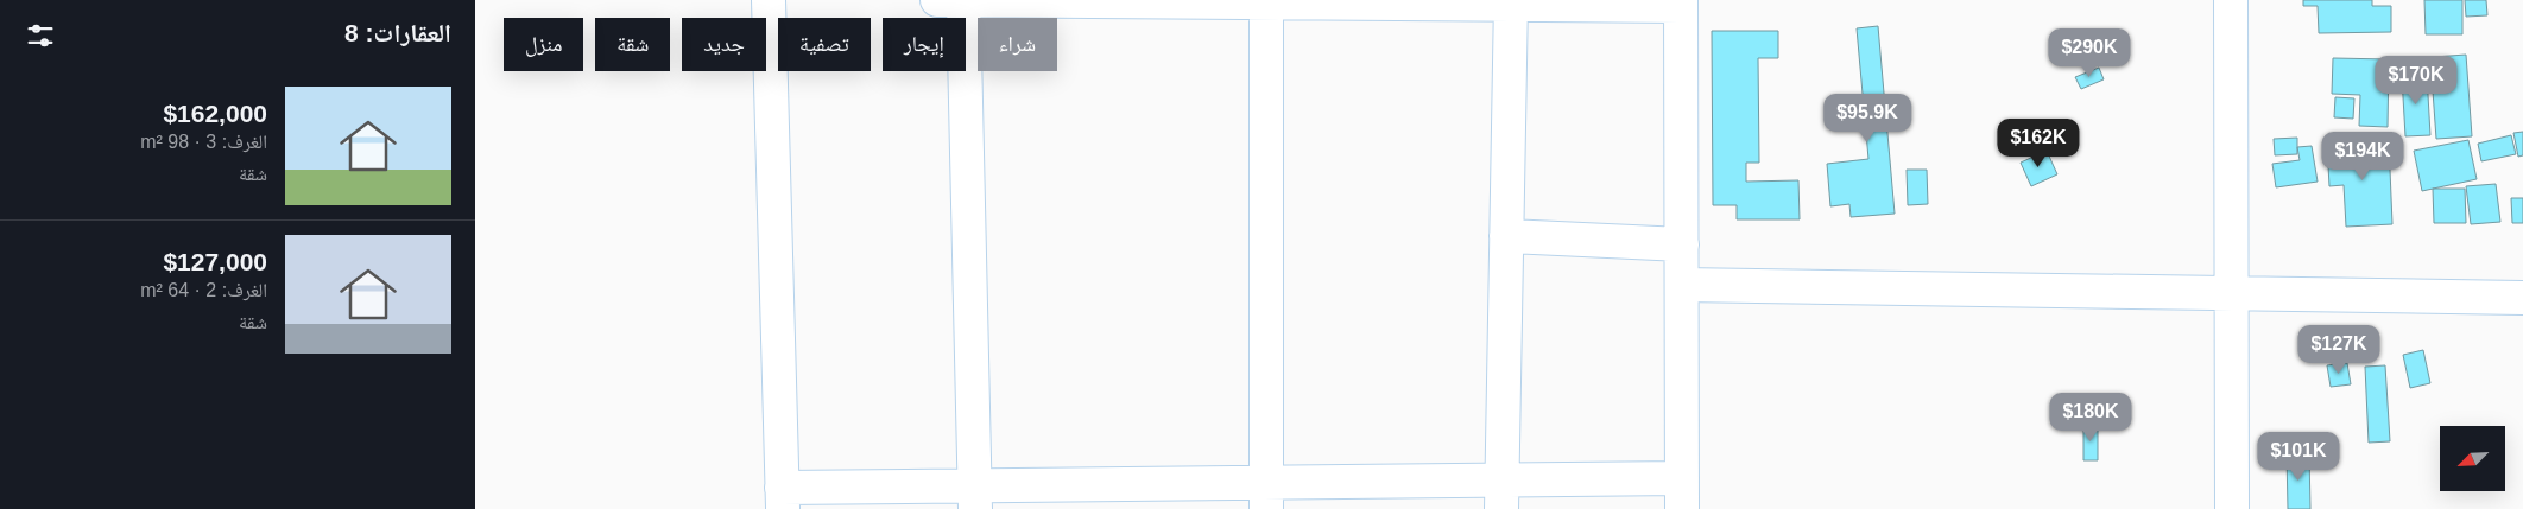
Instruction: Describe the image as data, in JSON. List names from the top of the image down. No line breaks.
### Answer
{"north":"bottom left","page":{"heading":"العقارات: 8","chip":["شراء","إيجار","تصفية","جديد","شقة","منزل"],"price":["$290K","$170K","$95.9K","$162K","$194K","$127K","$180K","$101K"],"list":[{"name":"$162,000","note":"الغرف: 3 · 98 m² · شقة"},{"name":"$127,000","note":"الغرف: 2 · 64 m² · شقة"}]}}
